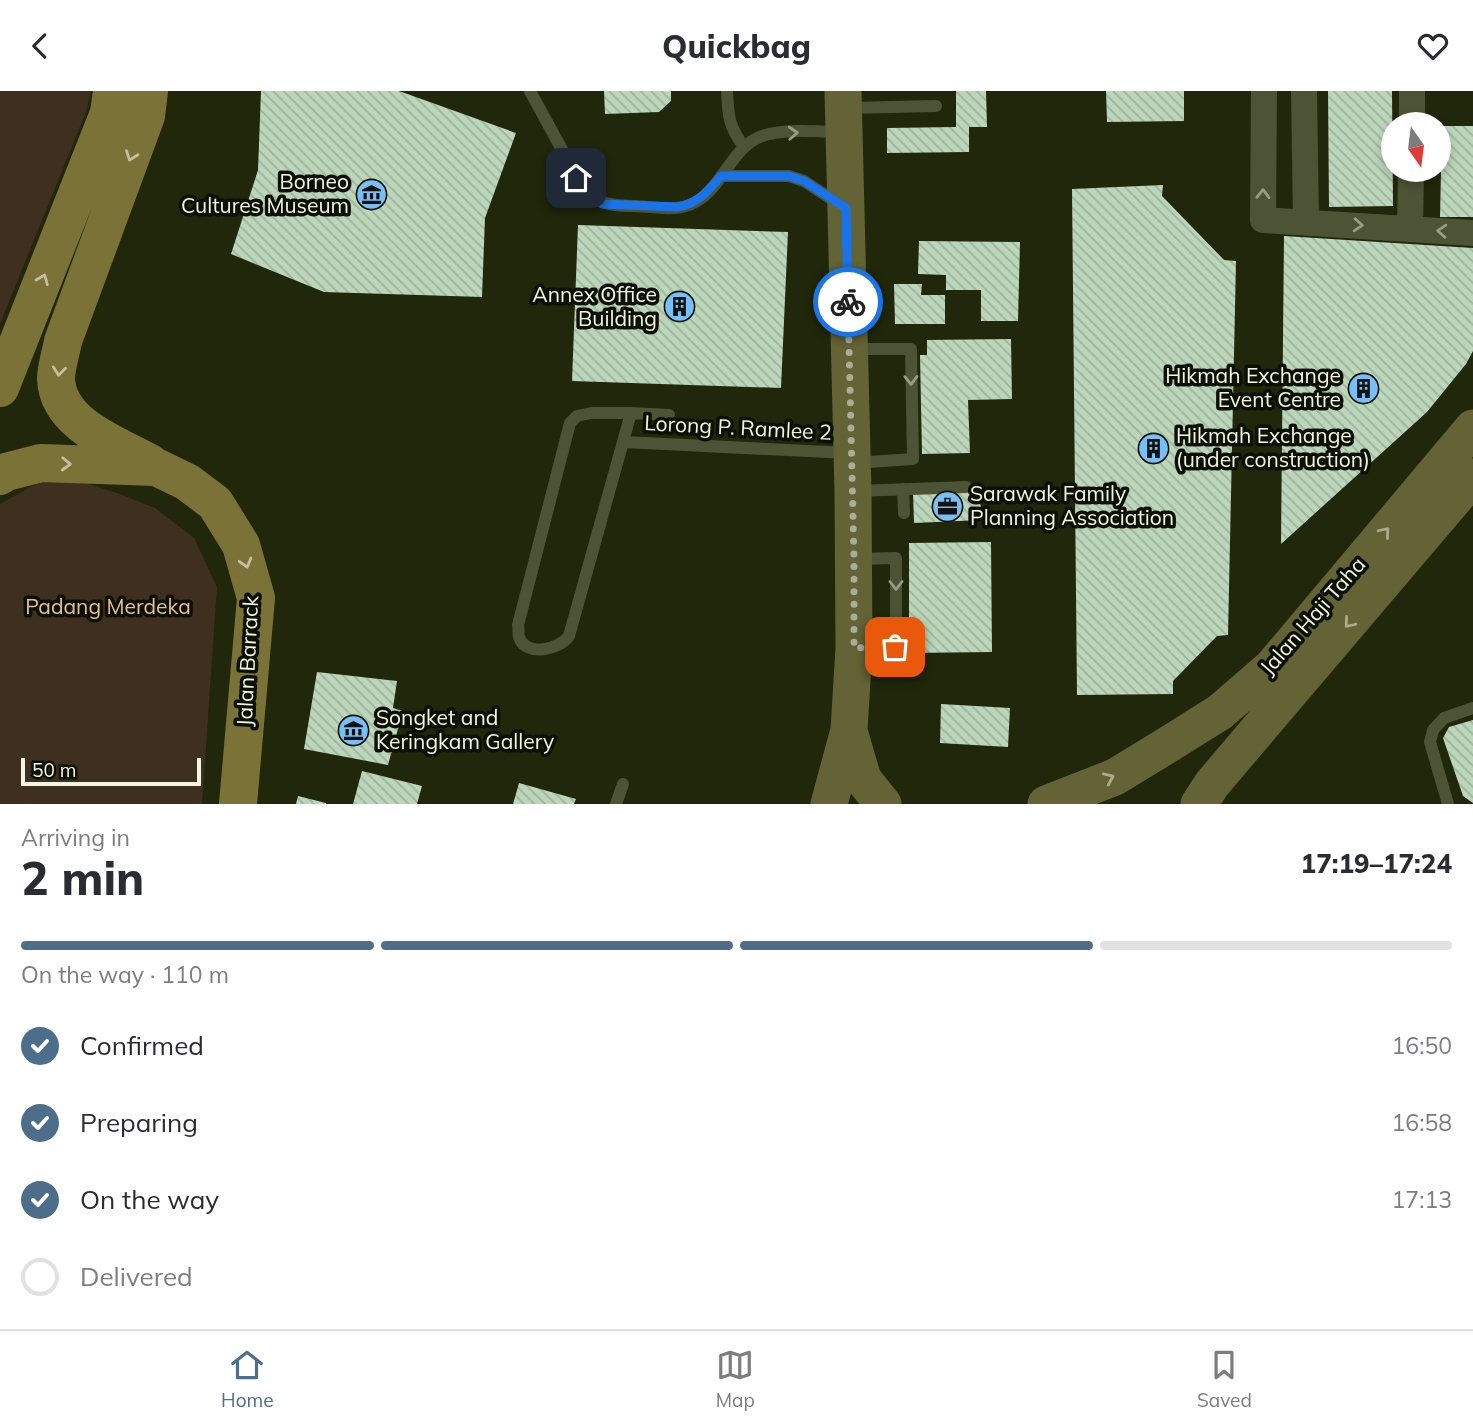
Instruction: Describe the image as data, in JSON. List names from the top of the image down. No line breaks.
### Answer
{"streets":{"main road":["Jalan Haji Taha","Jalan Barrack"],"lane":["Lorong P. Ramlee 2"]},"parks":["Padang Merdeka"],"places":{"museum":["Borneo Cultures Museum","Songket and Keringkam Gallery"],"building":["Annex Office Building","Hikmah Exchange Event Centre","Hikmah Exchange (under construction)"],"office":["Sarawak Family Planning Association"]},"scale_bar":"50 m","north":"bottom","page":{"header":"Quickbag","scale":"50 m","heading":["2 min","Arriving in","17:19–17:24"],"bar":"On the way · 110 m","list":[["Confirmed","16:50"],["Preparing","16:58"],["On the way","17:13"],"Delivered"],"tabs":["Home","Map","Saved"]}}
